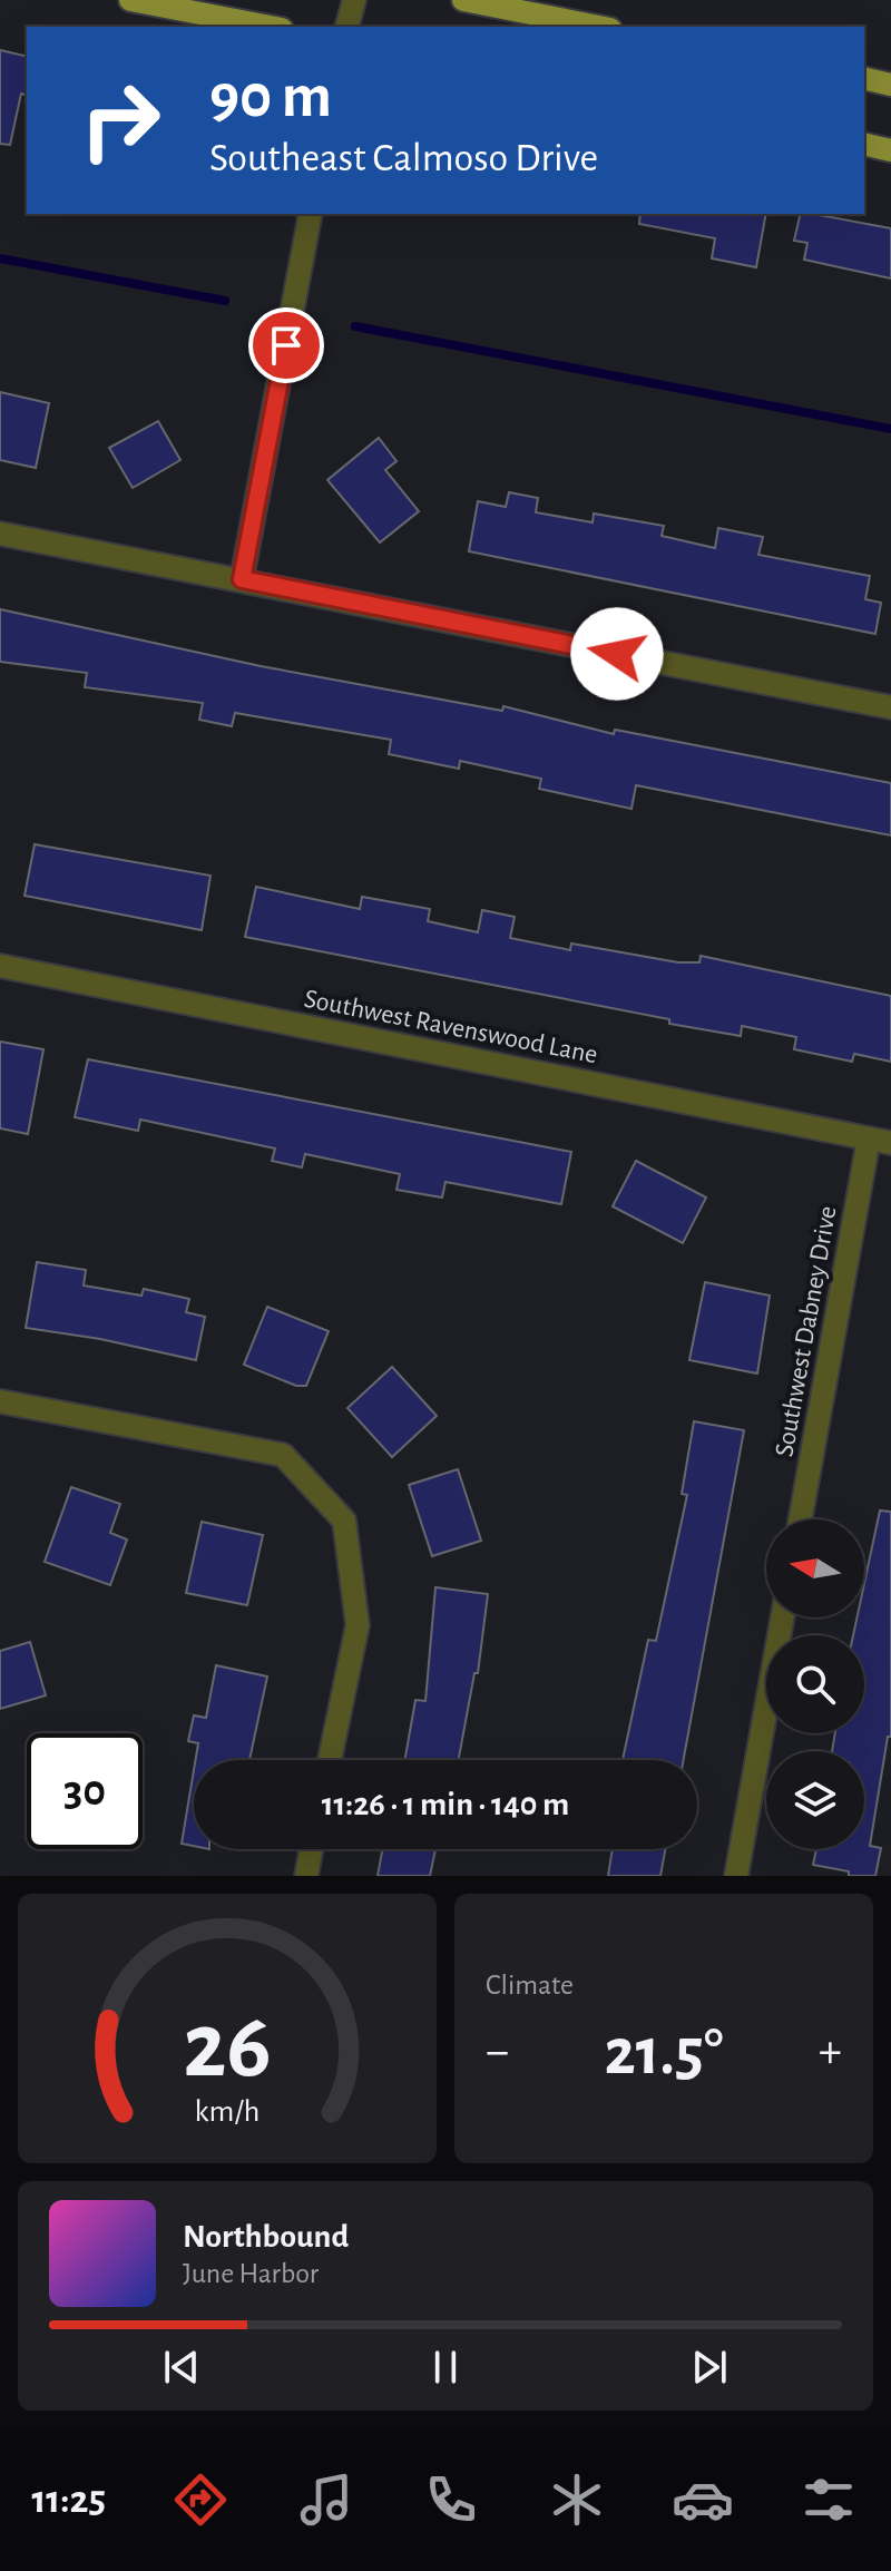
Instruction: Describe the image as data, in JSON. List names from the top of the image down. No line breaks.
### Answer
{"streets":{"street":["Southwest Ravenswood Lane","Southwest Dabney Drive"]},"crossings":[["Southwest Ravenswood Lane","Southwest Dabney Drive"]],"north":"left","page":{"turn":["90 m","Southeast Calmoso Drive"],"limit":"30","trip":"11:26 · 1 min · 140 m","tile":"Climate","heat":["−","21.5°","+"],"song":["Northbound","June Harbor"],"tabs":"11:25","gauge":["26","km/h"]}}
